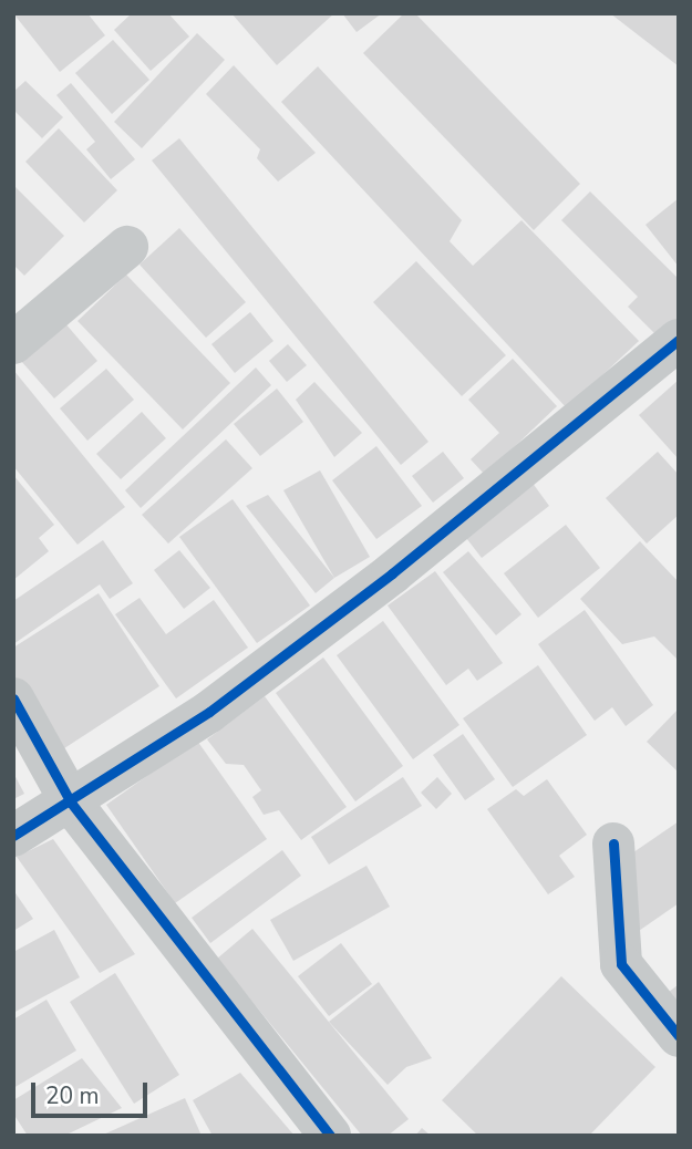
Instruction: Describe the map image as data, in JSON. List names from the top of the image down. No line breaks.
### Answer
{"scale_bar":"20 m"}
